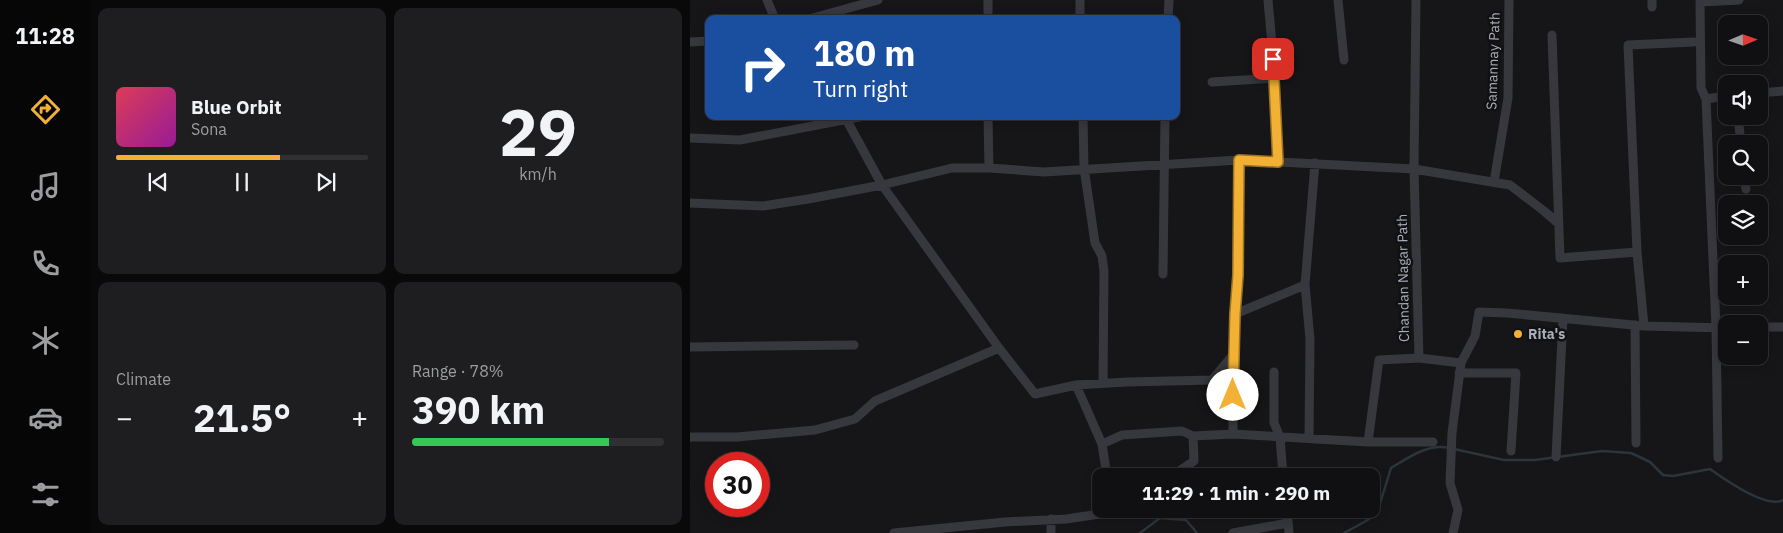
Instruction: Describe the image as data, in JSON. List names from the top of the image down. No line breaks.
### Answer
{"streets":{"street":["Samannay Path","Chandan Nagar Path"]},"places":["Rita's"],"north":"right","page":{"tabs":"11:28","tile":[["29","km/h"],"Climate",["Range · 78%","390 km"]],"map_buttons":["+","−"],"turn":["180 m","Turn right"],"song":["Blue Orbit","Sona"],"heat":["−","21.5°","+"],"limit":"30","trip":"11:29 · 1 min · 290 m"}}
